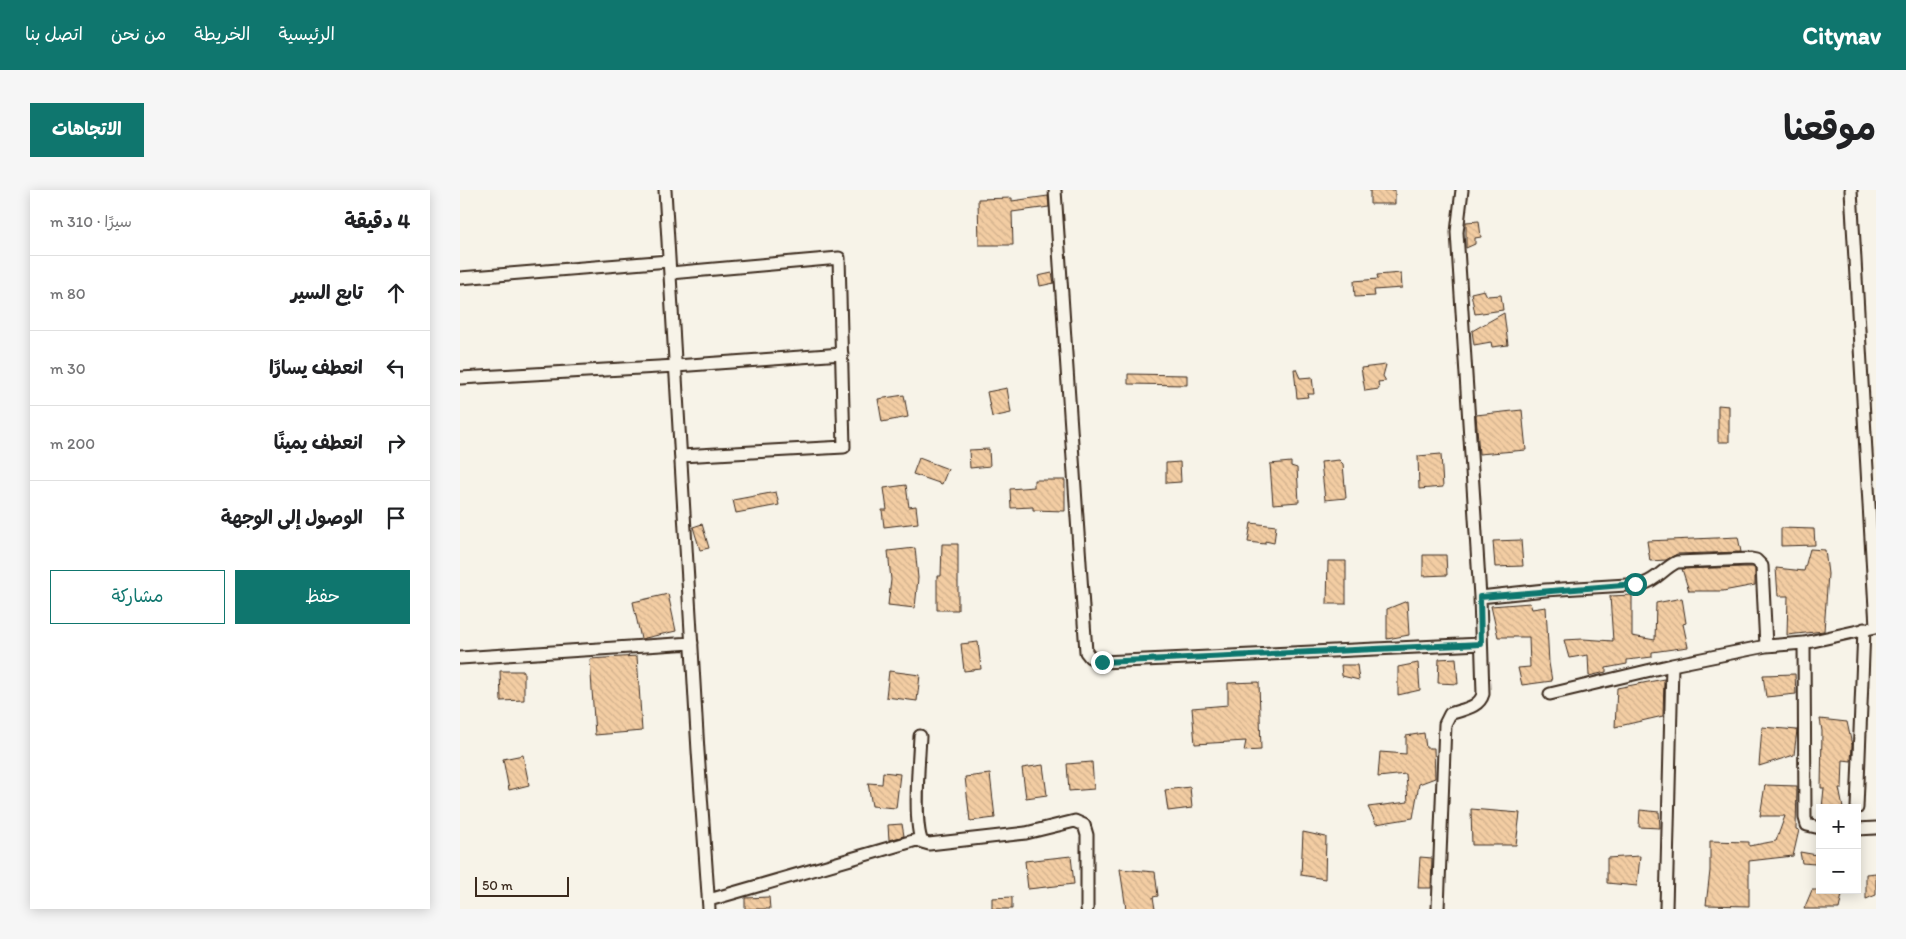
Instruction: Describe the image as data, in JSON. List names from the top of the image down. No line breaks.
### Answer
{"scale_bar":"50 m","page":{"header":"Citynav","nav":["الرئيسية","الخريطة","من نحن","اتصل بنا"],"title":"موقعنا","buttons":["الاتجاهات",["حفظ","مشاركة"]],"heading":["4 دقيقة","سيرًا · 310 m"],"list":[["تابع السير","80 m"],["انعطف يسارًا","30 m"],["انعطف يمينًا","200 m"],"الوصول إلى الوجهة"],"map_buttons":["+","−"],"scale":"50 m"}}
